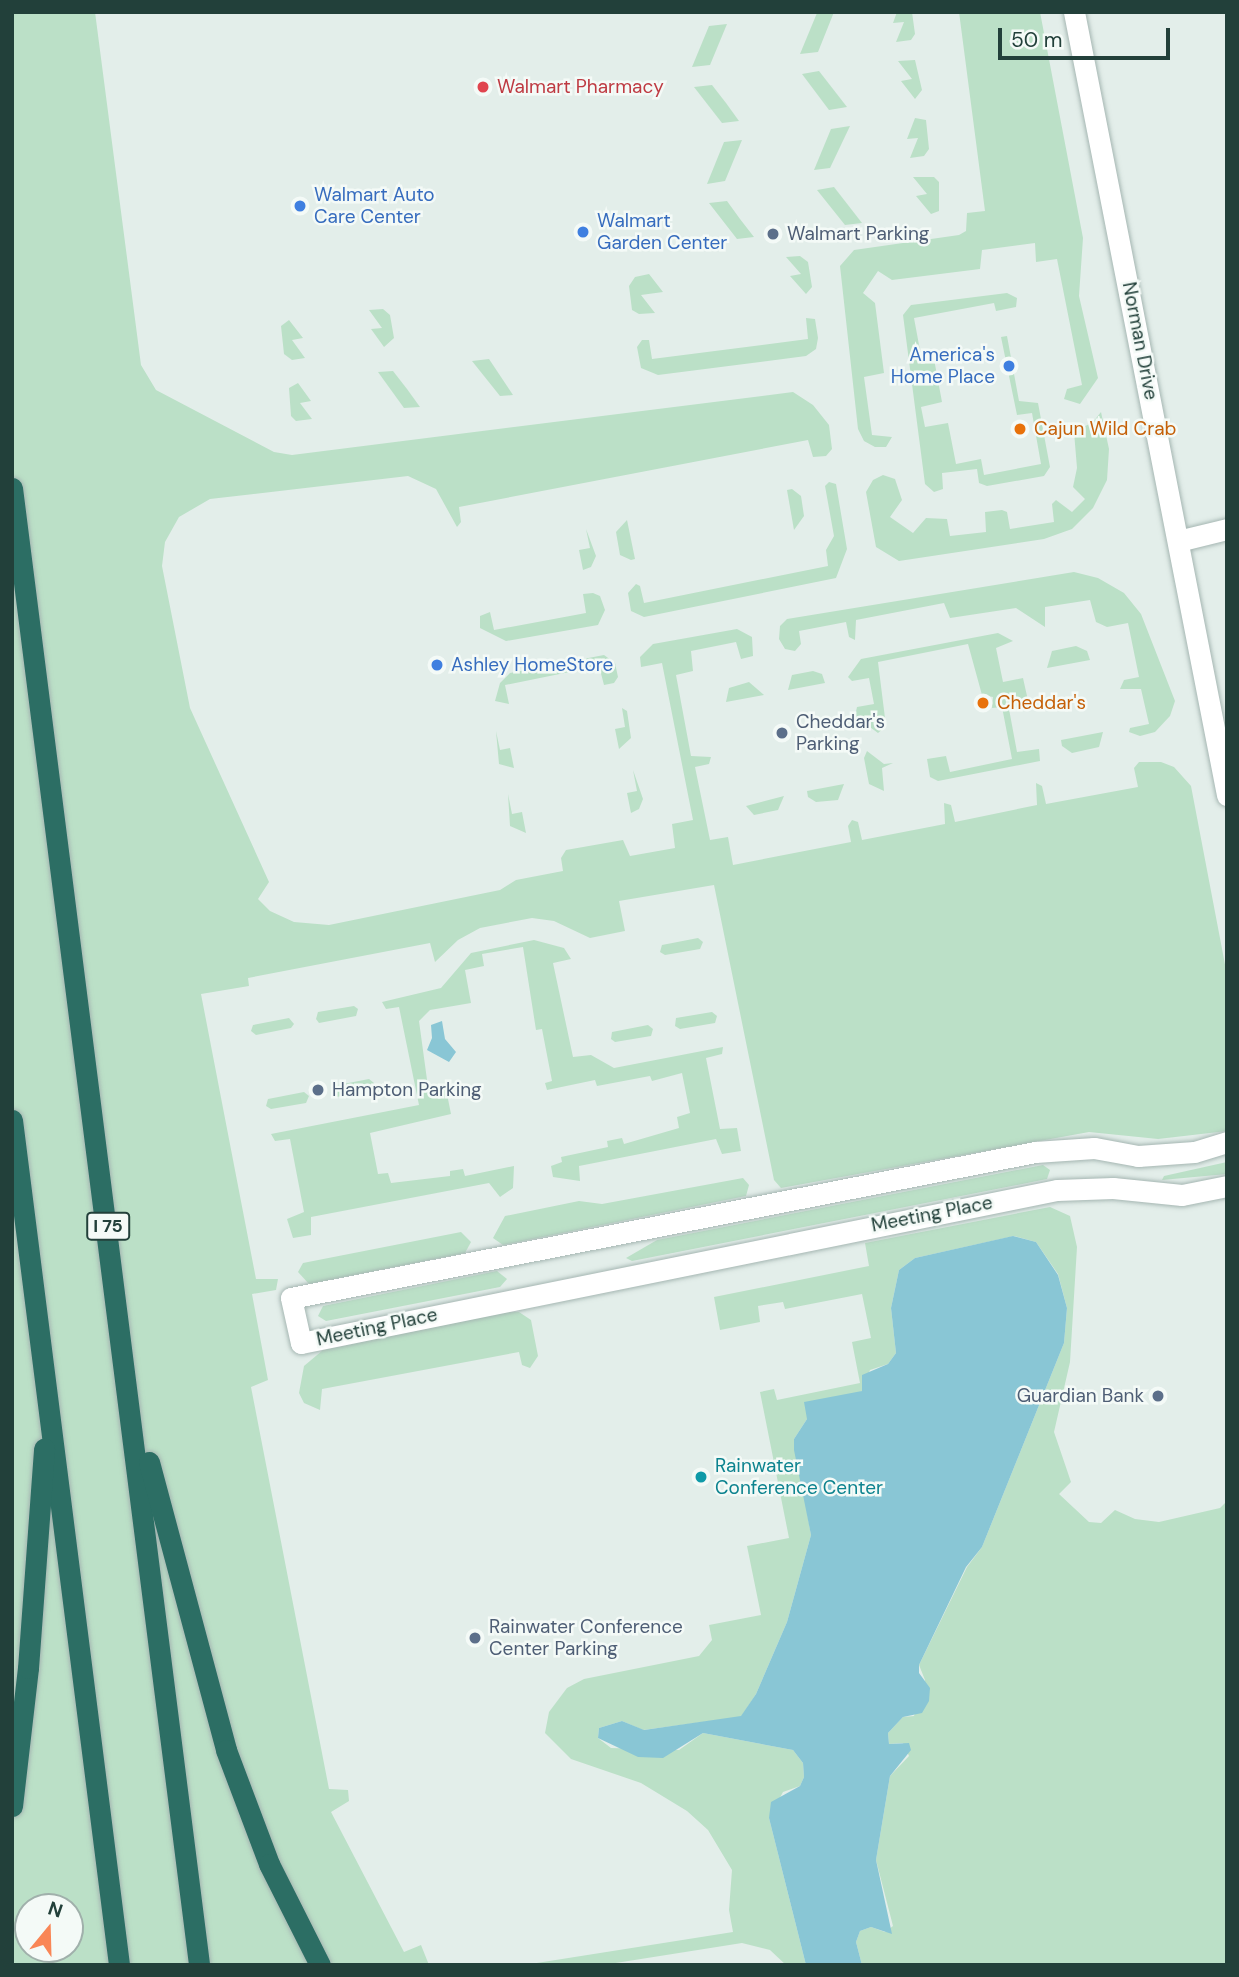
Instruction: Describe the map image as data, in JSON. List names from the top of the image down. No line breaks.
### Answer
{"streets":{"highway":["I 75"],"street":["Norman Drive","Meeting Place"]},"places":["Walmart Pharmacy","Walmart Auto Care Center","Walmart Garden Center","Walmart Parking","America's Home Place","Cajun Wild Crab","Ashley HomeStore","Cheddar's","Cheddar's Parking","Hampton Parking","Guardian Bank","Rainwater Conference Center","Rainwater Conference Center Parking"],"scale_bar":"50 m","north":"top"}
